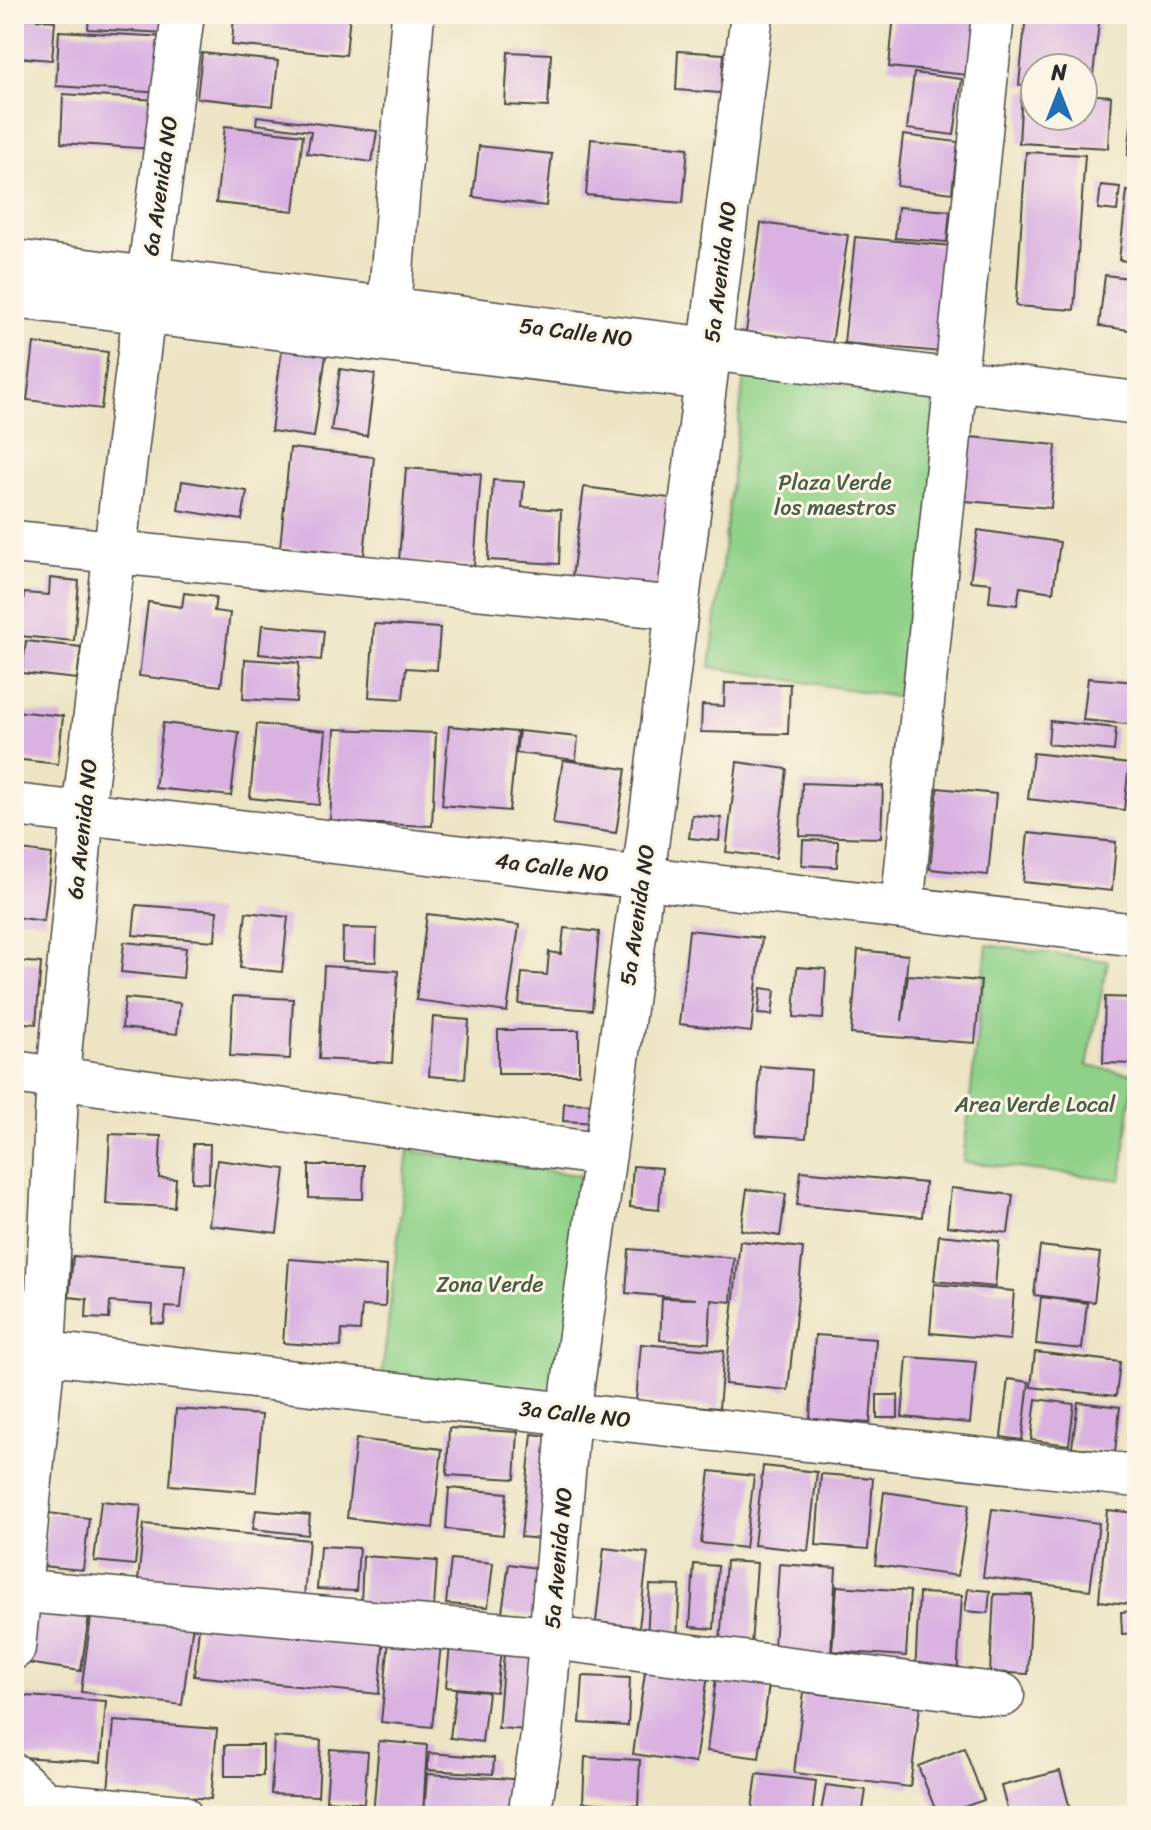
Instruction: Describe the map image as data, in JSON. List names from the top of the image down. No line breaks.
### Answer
{"streets":{"street":["6a Avenida NO","5a Avenida NO","5a Calle NO","4a Calle NO","3a Calle NO"]},"crossings":[["6a Avenida NO","5a Calle NO"],["6a Avenida NO","4a Calle NO"],["6a Avenida NO","3a Calle NO"],["5a Avenida NO","5a Calle NO"],["5a Avenida NO","4a Calle NO"],["5a Avenida NO","3a Calle NO"]],"parks":["Plaza Verde los maestros","Area Verde Local","Zona Verde"],"north":"top"}
